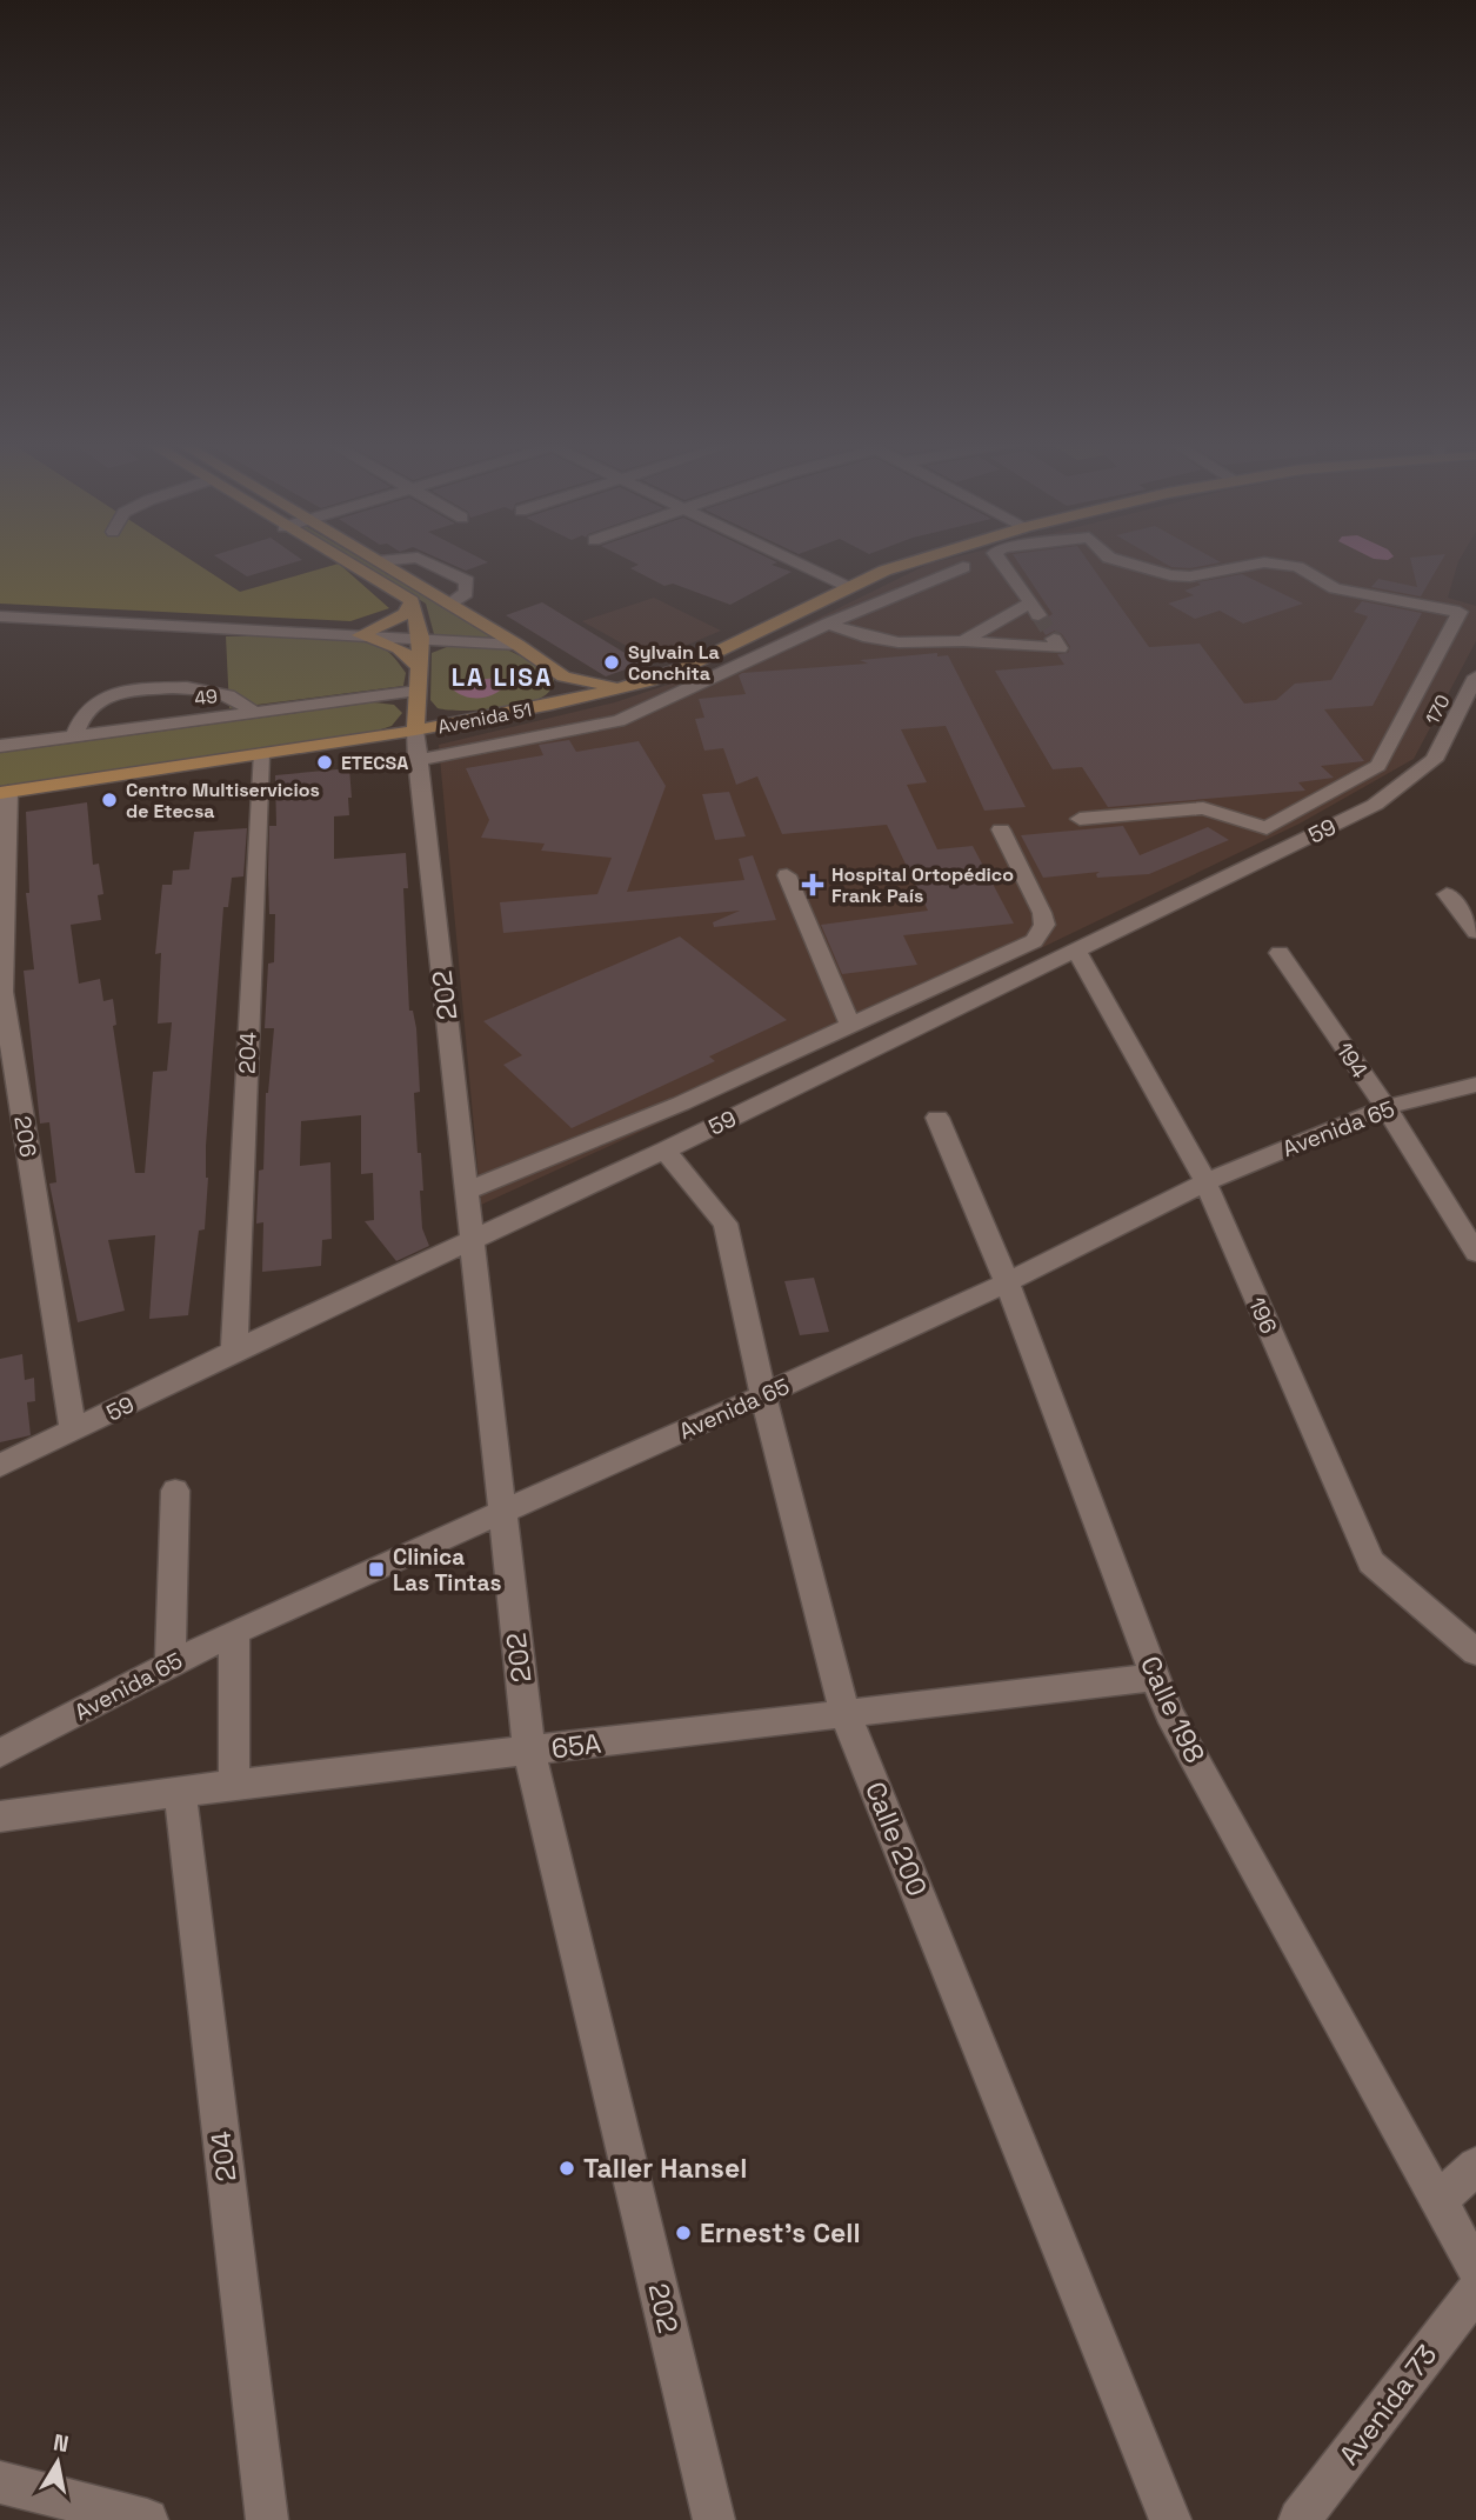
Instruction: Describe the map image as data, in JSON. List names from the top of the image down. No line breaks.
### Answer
{"streets":{"main road":["Avenida 51"],"street":["49","170","59","202","204","194","Avenida 65","206","196","Calle 198","65A","Calle 200","Avenida 73"]},"crossings":[["170","59"],["Avenida 51","202"],["Avenida 51","204"],["Avenida 51","206"],["59","202"],["59","204"],["59","206"],["59","196"],["59","Calle 200"],["202","Avenida 65"],["202","65A"],["204","65A"],["194","Avenida 65"],["Avenida 65","196"],["Avenida 65","Calle 198"],["Avenida 65","Calle 200"],["Calle 198","65A"],["65A","Calle 200"]],"districts":["LA LISA"],"places":{"other":["Sylvain La Conchita","ETECSA","Centro Multiservicios de Etecsa","Taller Hansel","Ernest's Cell"],"health":["Hospital Ortopédico Frank País"],"transit":["Clinica Las Tintas"]},"north":"top"}
